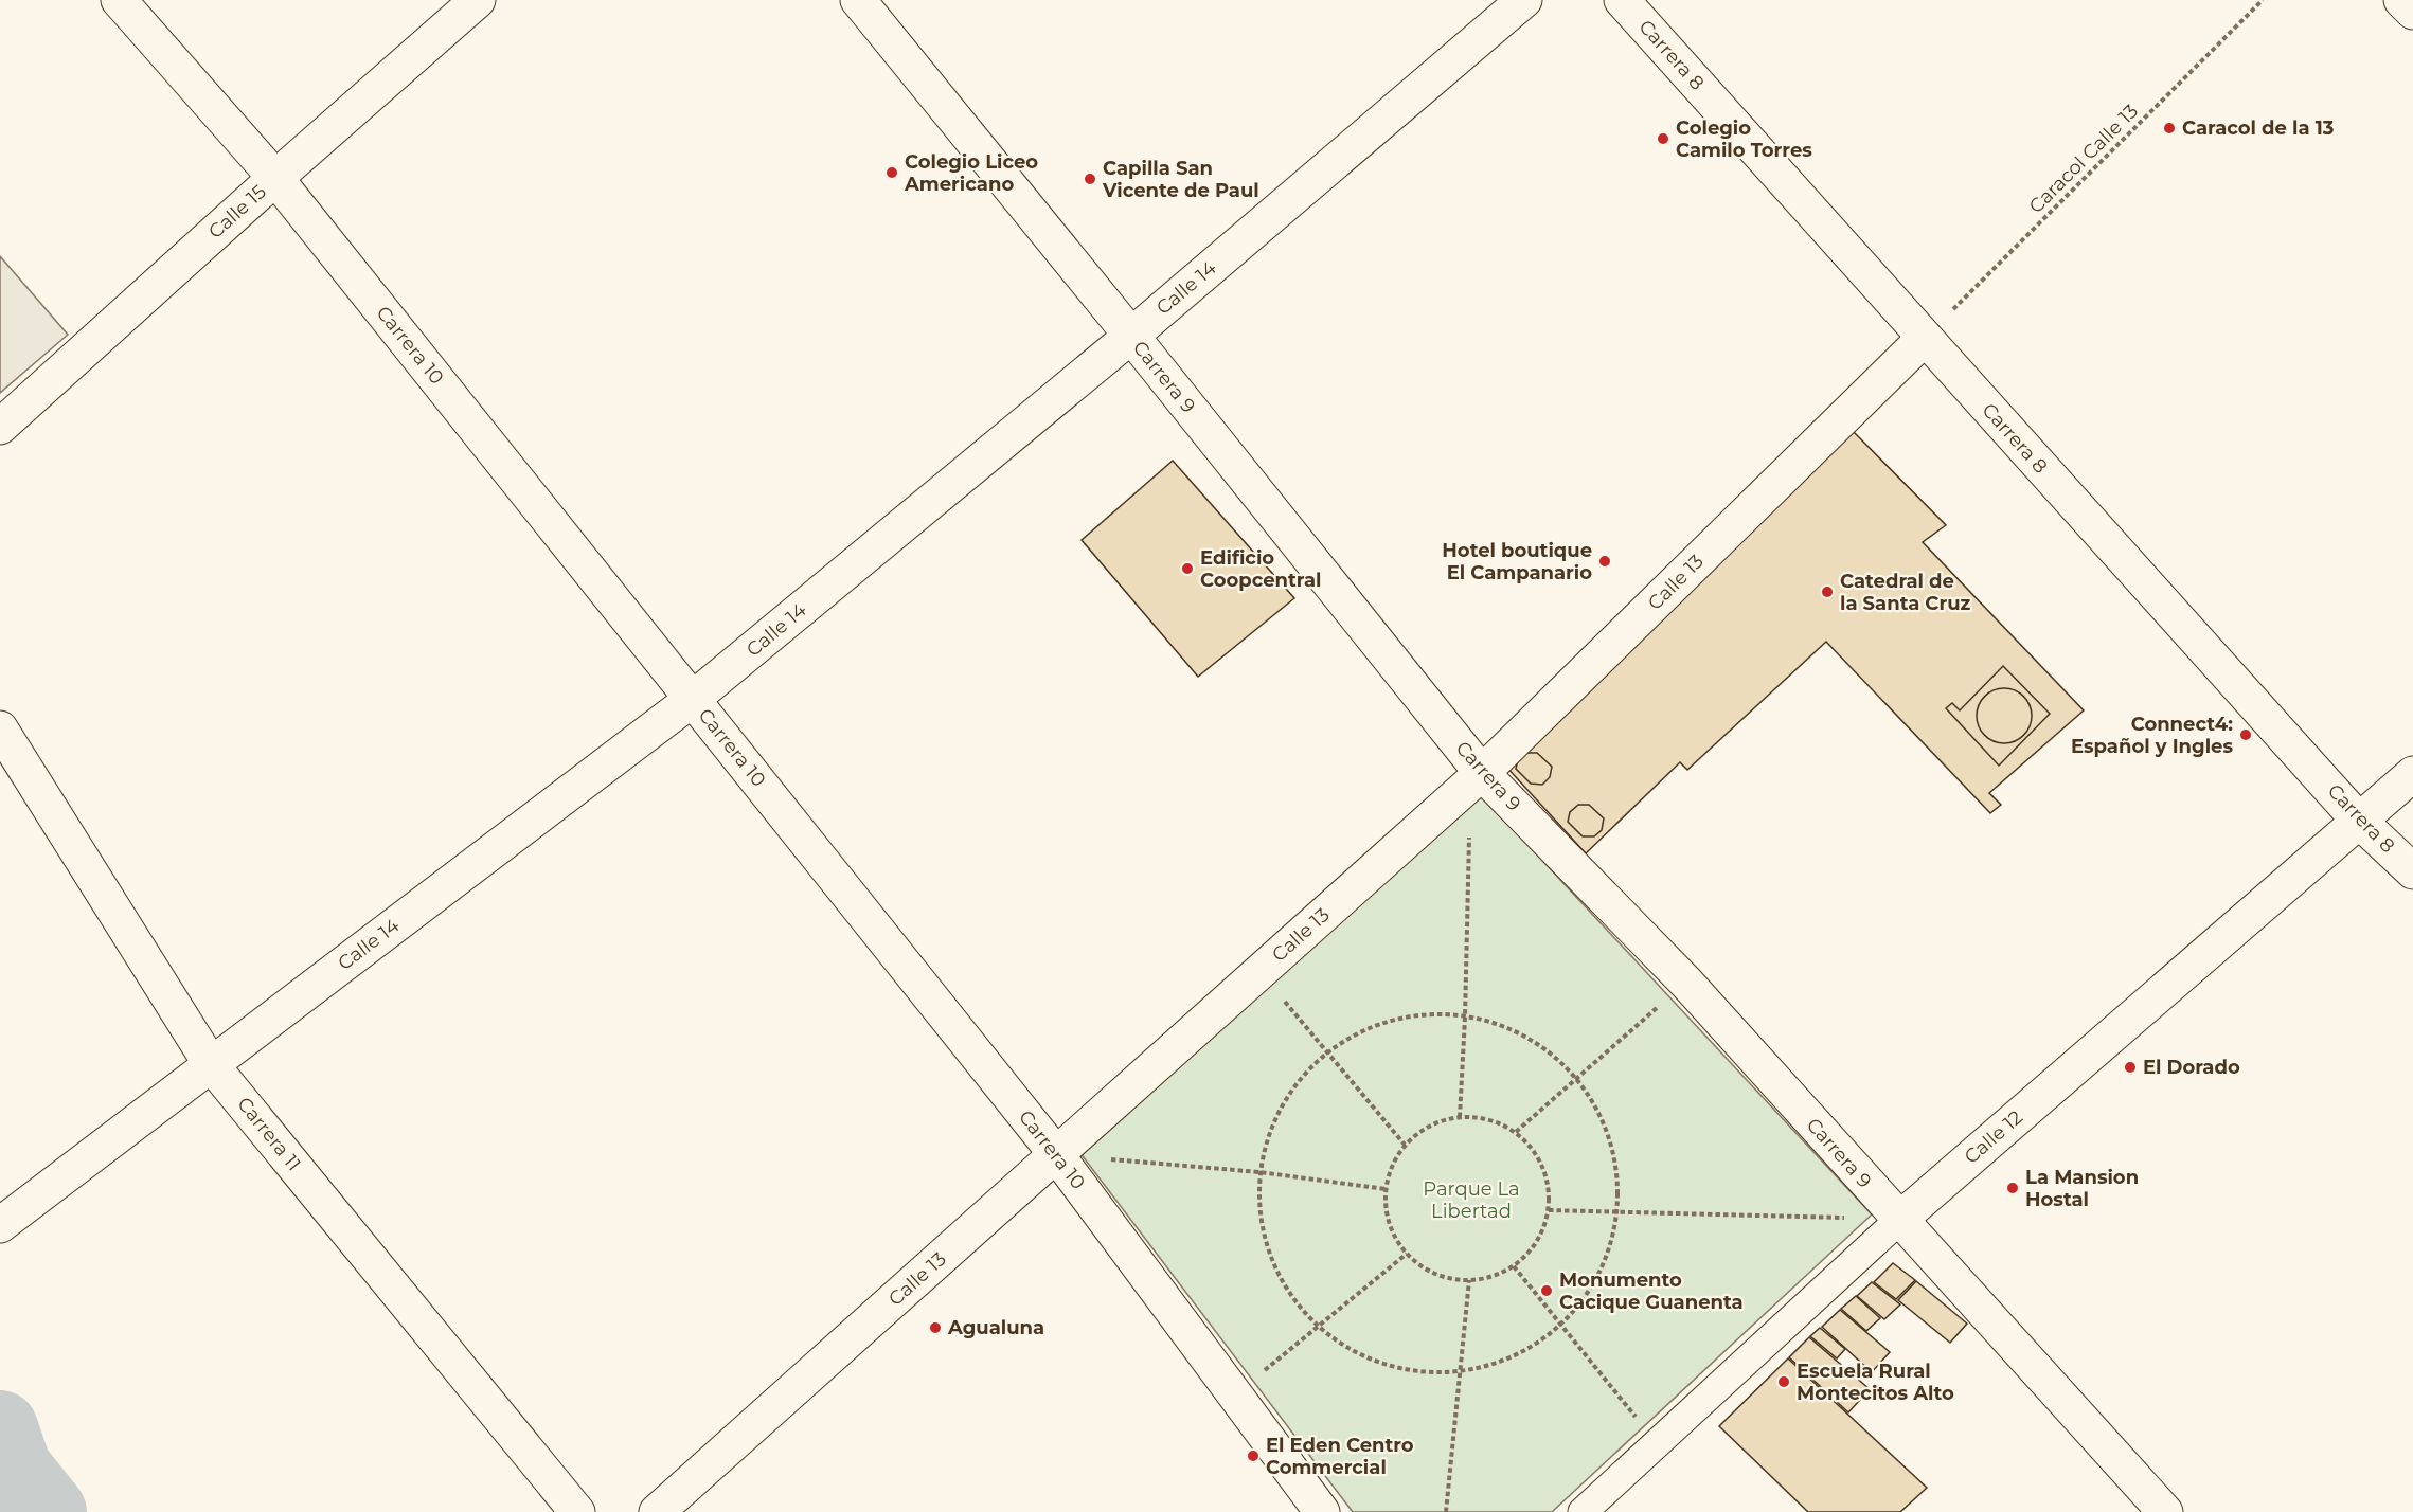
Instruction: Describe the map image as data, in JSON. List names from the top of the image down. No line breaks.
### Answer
{"streets":{"street":["Carrera 8","Calle 15","Calle 14","Carrera 10","Carrera 9","Calle 13","Carrera 11","Calle 12"],"path":["Caracol Calle 13"]},"crossings":[["Carrera 8","Caracol Calle 13"],["Carrera 8","Calle 13"],["Carrera 8","Calle 12"],["Caracol Calle 13","Calle 13"],["Calle 15","Carrera 10"],["Calle 14","Carrera 10"],["Calle 14","Carrera 9"],["Calle 14","Carrera 11"],["Carrera 10","Calle 13"],["Carrera 9","Calle 13"],["Carrera 9","Calle 12"]],"parks":["Parque La Libertad"],"places":["Caracol de la 13","Colegio Camilo Torres","Colegio Liceo Americano","Capilla San Vicente de Paul","Hotel boutique El Campanario","Edificio Coopcentral","Catedral de la Santa Cruz","Connect4: Español y Ingles","El Dorado","La Mansion Hostal","Monumento Cacique Guanenta","Agualuna","Escuela Rural Montecitos Alto","El Eden Centro Commercial"]}
